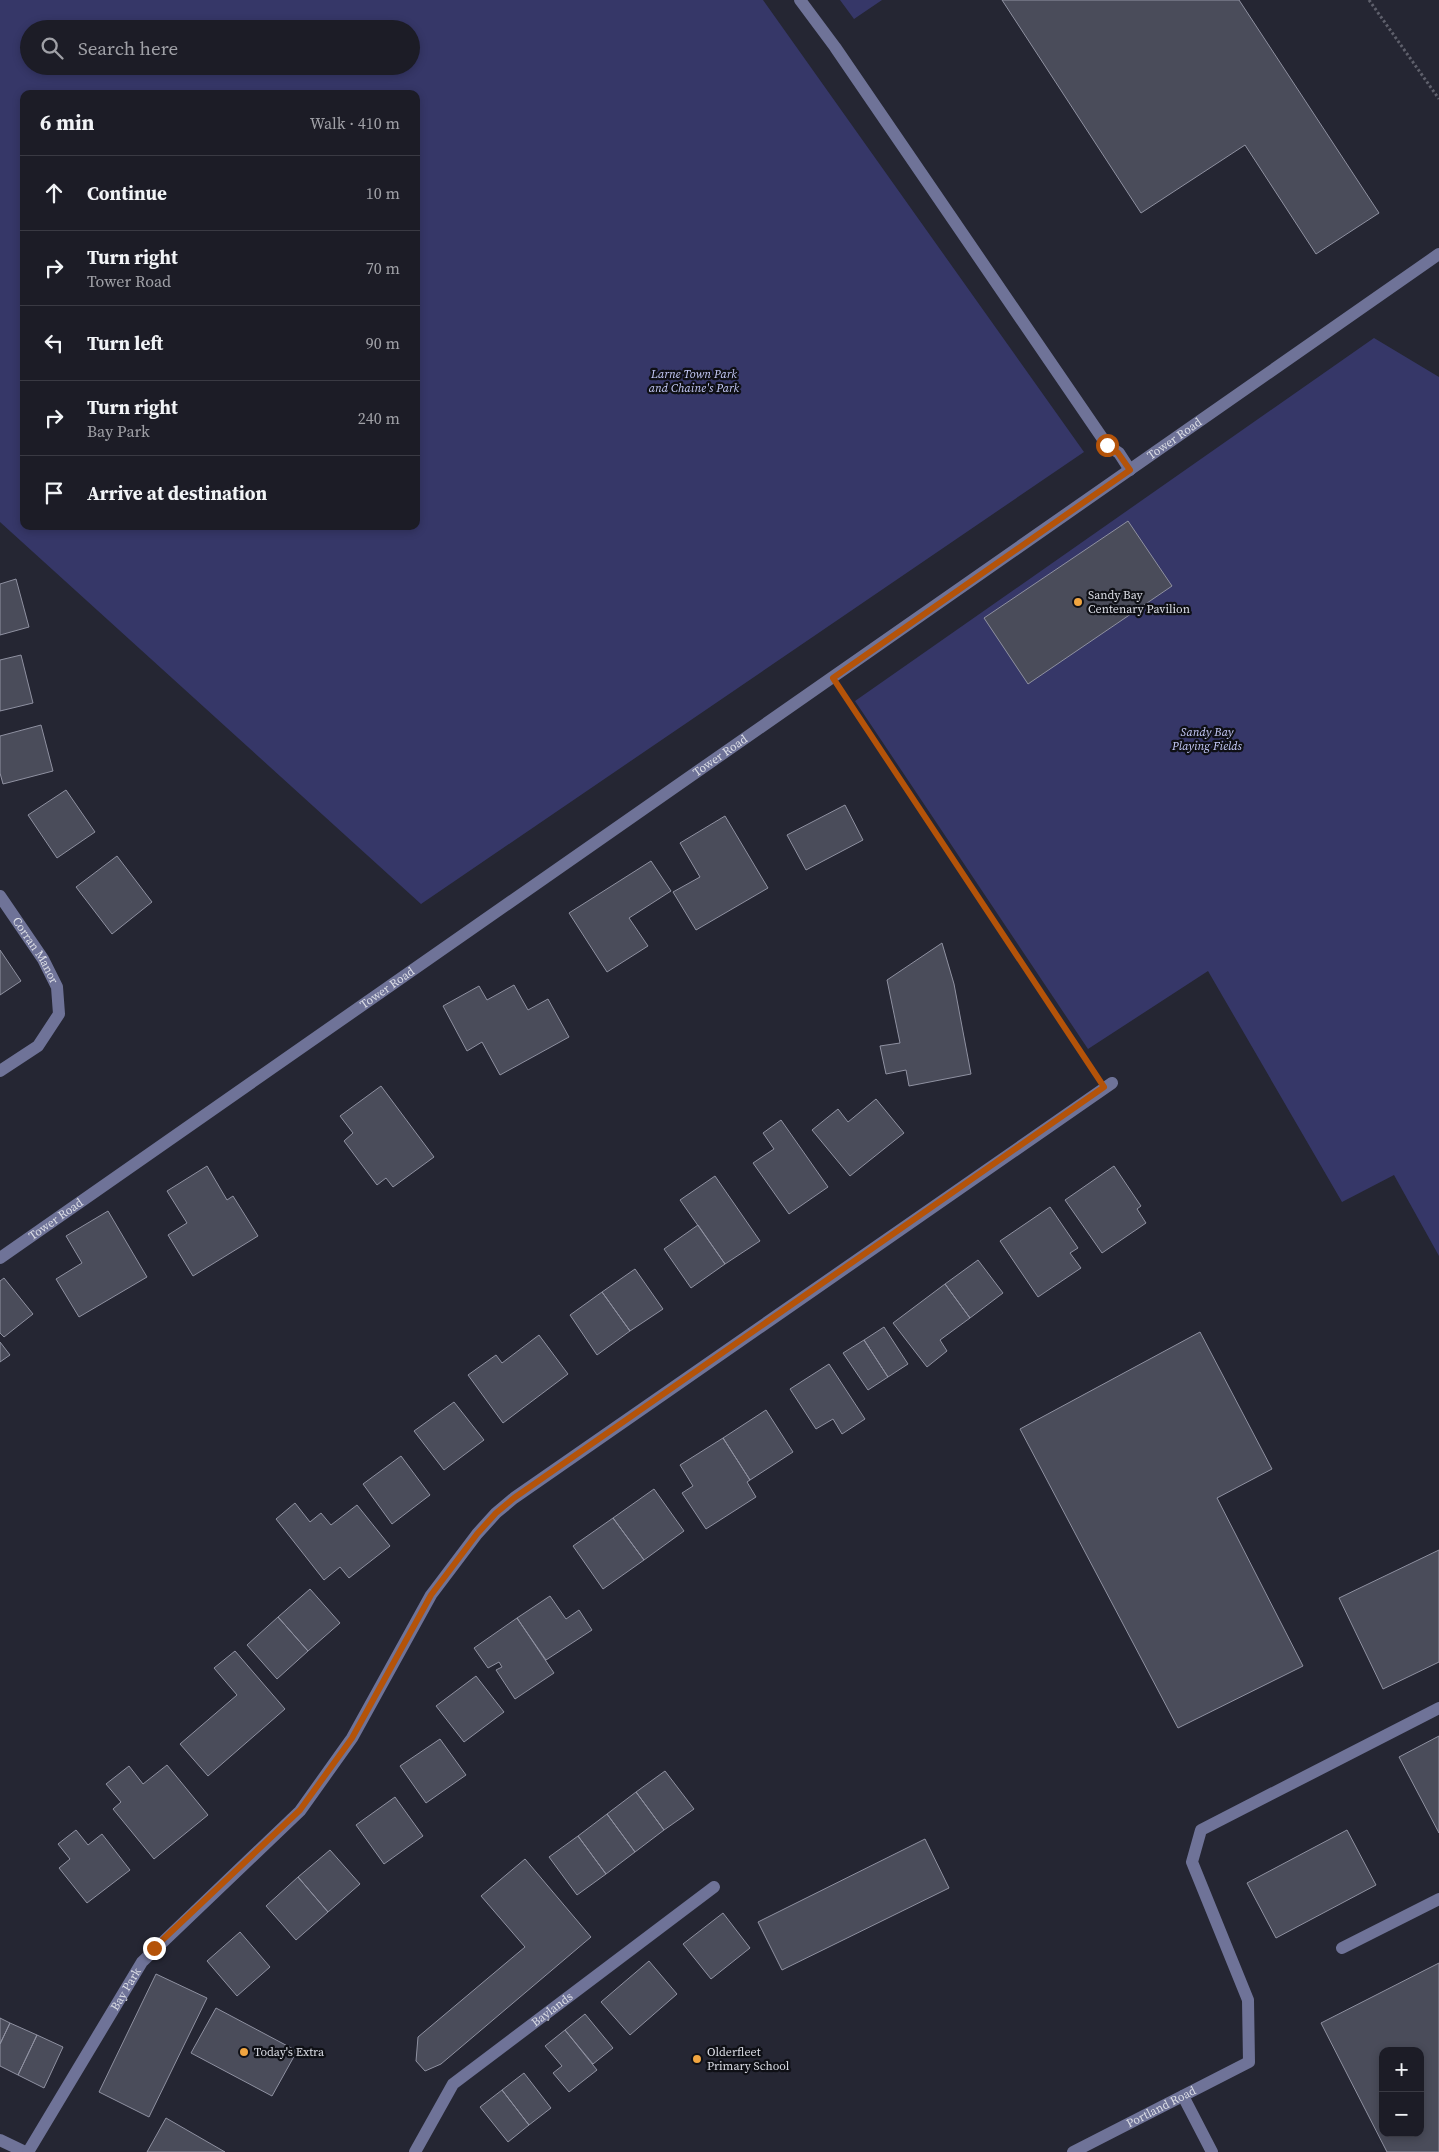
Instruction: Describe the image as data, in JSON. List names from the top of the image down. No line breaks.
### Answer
{"streets":{"street":["Tower Road","Corran Manor","Bay Park","Baylands","Portland Road"]},"parks":["Larne Town Park and Chaine's Park","Sandy Bay Playing Fields"],"places":["Sandy Bay Centenary Pavilion","Today's Extra","Olderfleet Primary School"],"page":{"search":"Search here","heading":["6 min","Walk · 410 m"],"list":[["Continue","10 m"],["Turn right","Tower Road","70 m"],["Turn left","90 m"],["Turn right","Bay Park","240 m"],"Arrive at destination"],"map_buttons":["+","−"]}}
